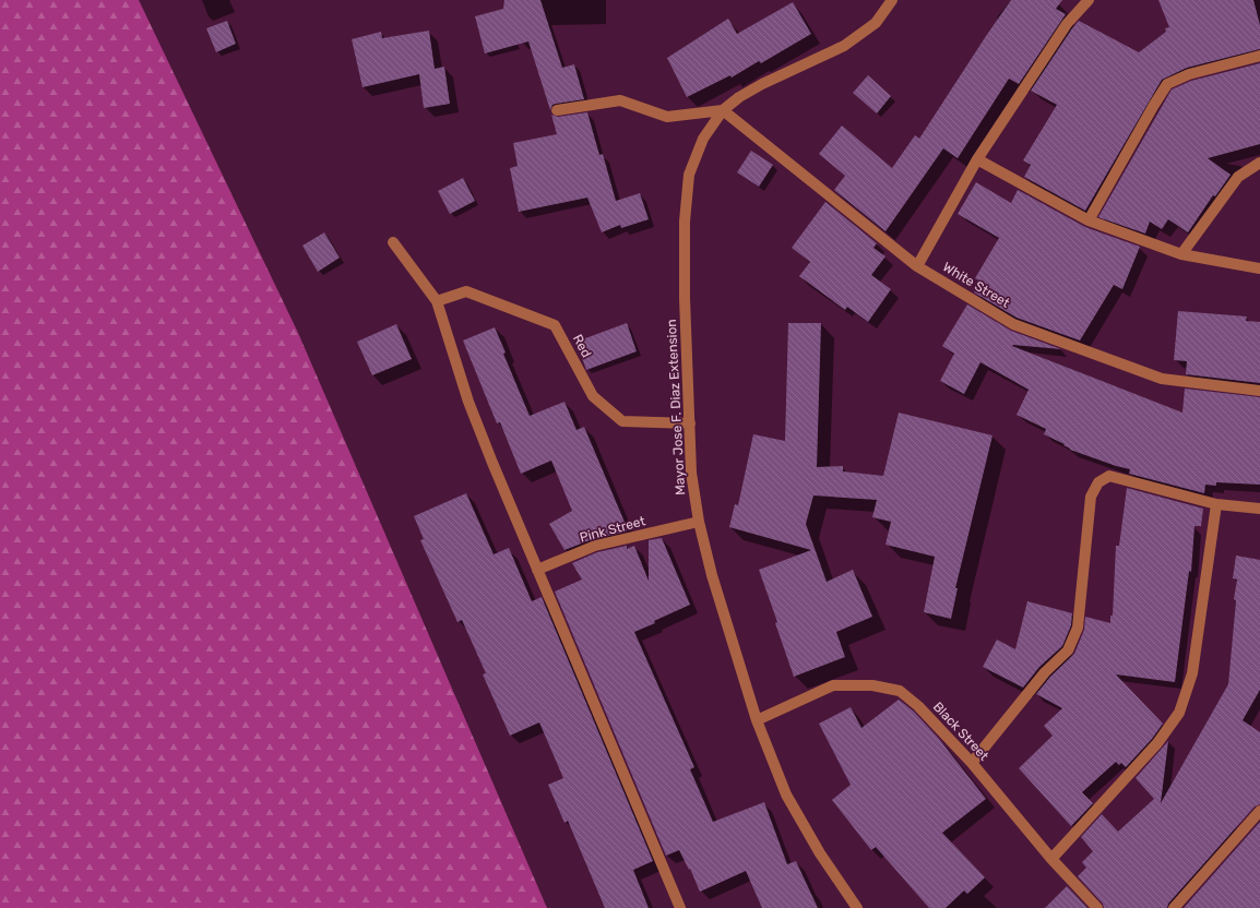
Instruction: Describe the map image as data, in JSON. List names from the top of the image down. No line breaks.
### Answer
{"streets":{"street":["White Street","Red","Mayor Jose F. Diaz Extension","Pink Street","Black Street"]},"crossings":[["White Street","Mayor Jose F. Diaz Extension"],["Red","Mayor Jose F. Diaz Extension"],["Mayor Jose F. Diaz Extension","Pink Street"],["Mayor Jose F. Diaz Extension","Black Street"]]}
